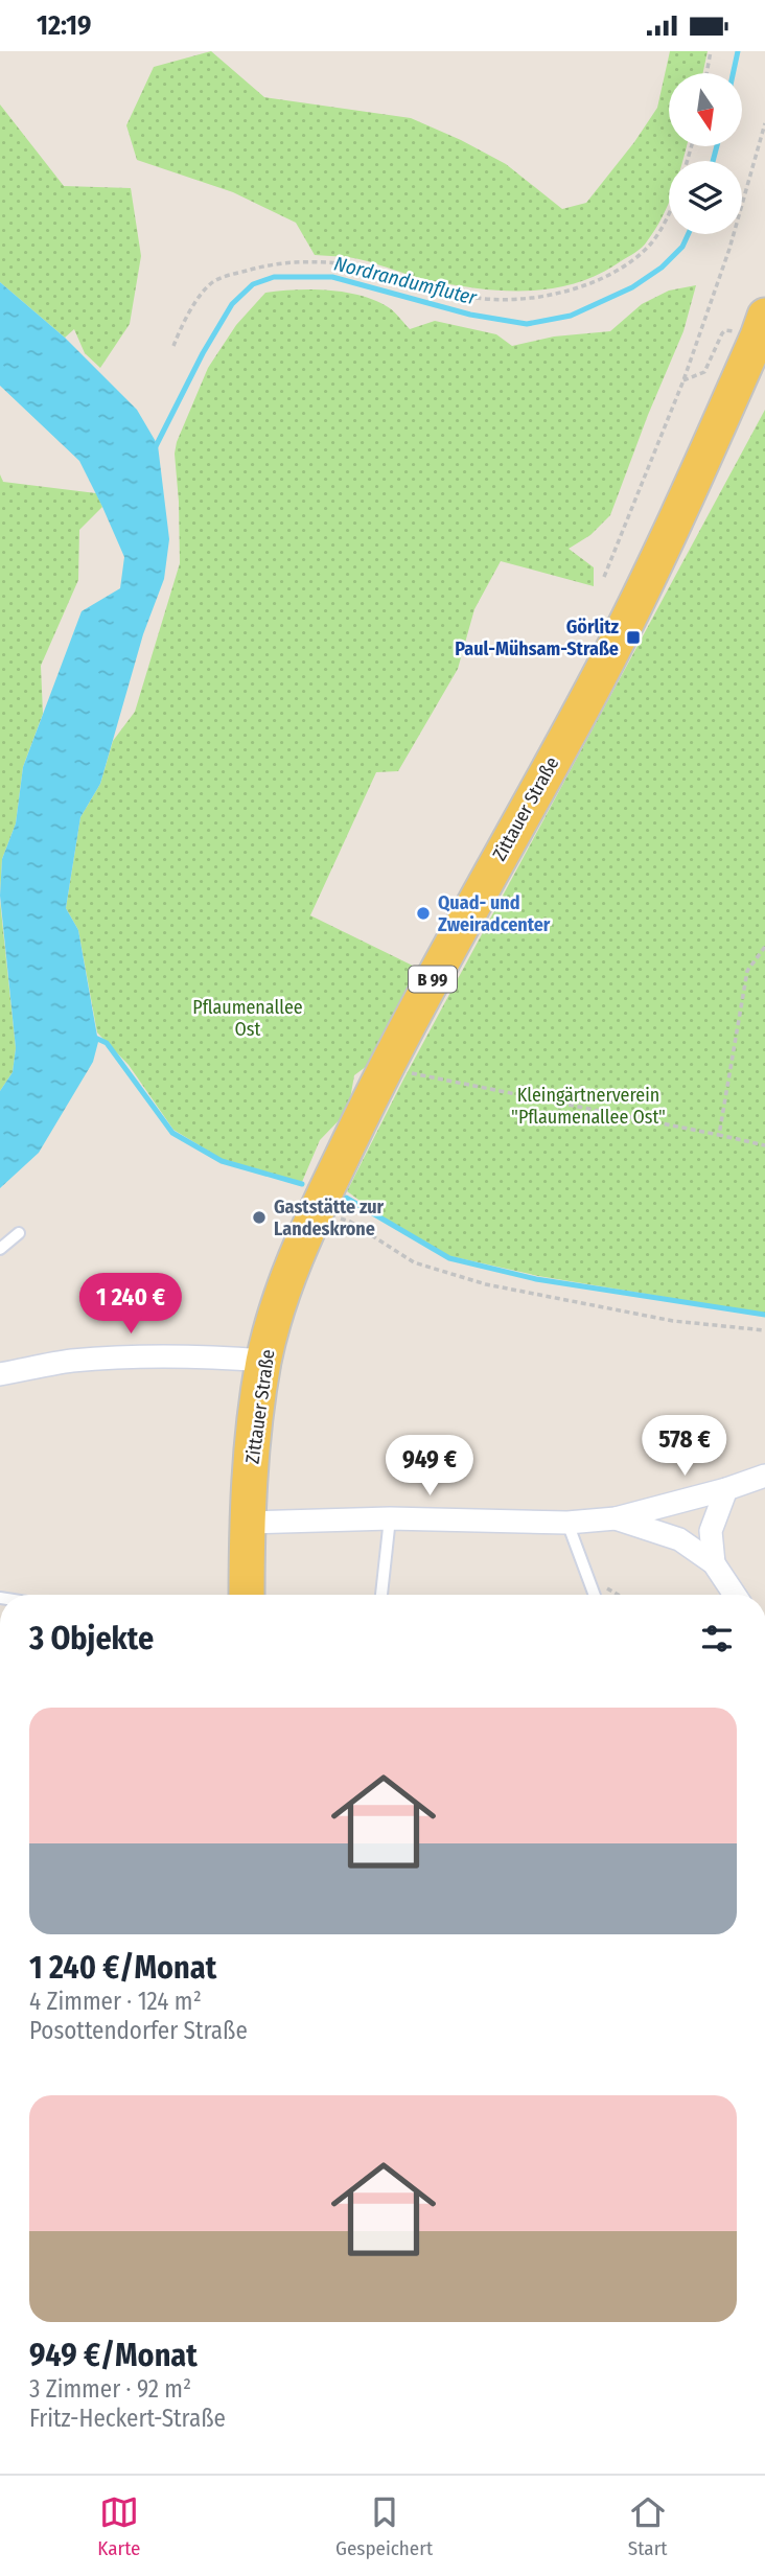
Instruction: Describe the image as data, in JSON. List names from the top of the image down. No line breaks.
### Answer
{"streets":{"main road":["Zittauer Straße","B 99"]},"water":["Nordrandumfluter"],"parks":["Pflaumenallee Ost","Kleingärtnerverein \"Pflaumenallee Ost\""],"places":{"transit":["Görlitz Paul-Mühsam-Straße"],"other":["Quad- und Zweiradcenter","Gaststätte zur Landeskrone"]},"north":"bottom","page":{"status":"12:19","price":["1 240 €","578 €","949 €"],"heading":"3 Objekte","list":[{"name":"1 240 €/Monat","note":"4 Zimmer · 124 m² · Posottendorfer Straße"},{"name":"949 €/Monat","note":"3 Zimmer · 92 m² · Fritz-Heckert-Straße"}],"tabs":["Karte","Gespeichert","Start"]}}
